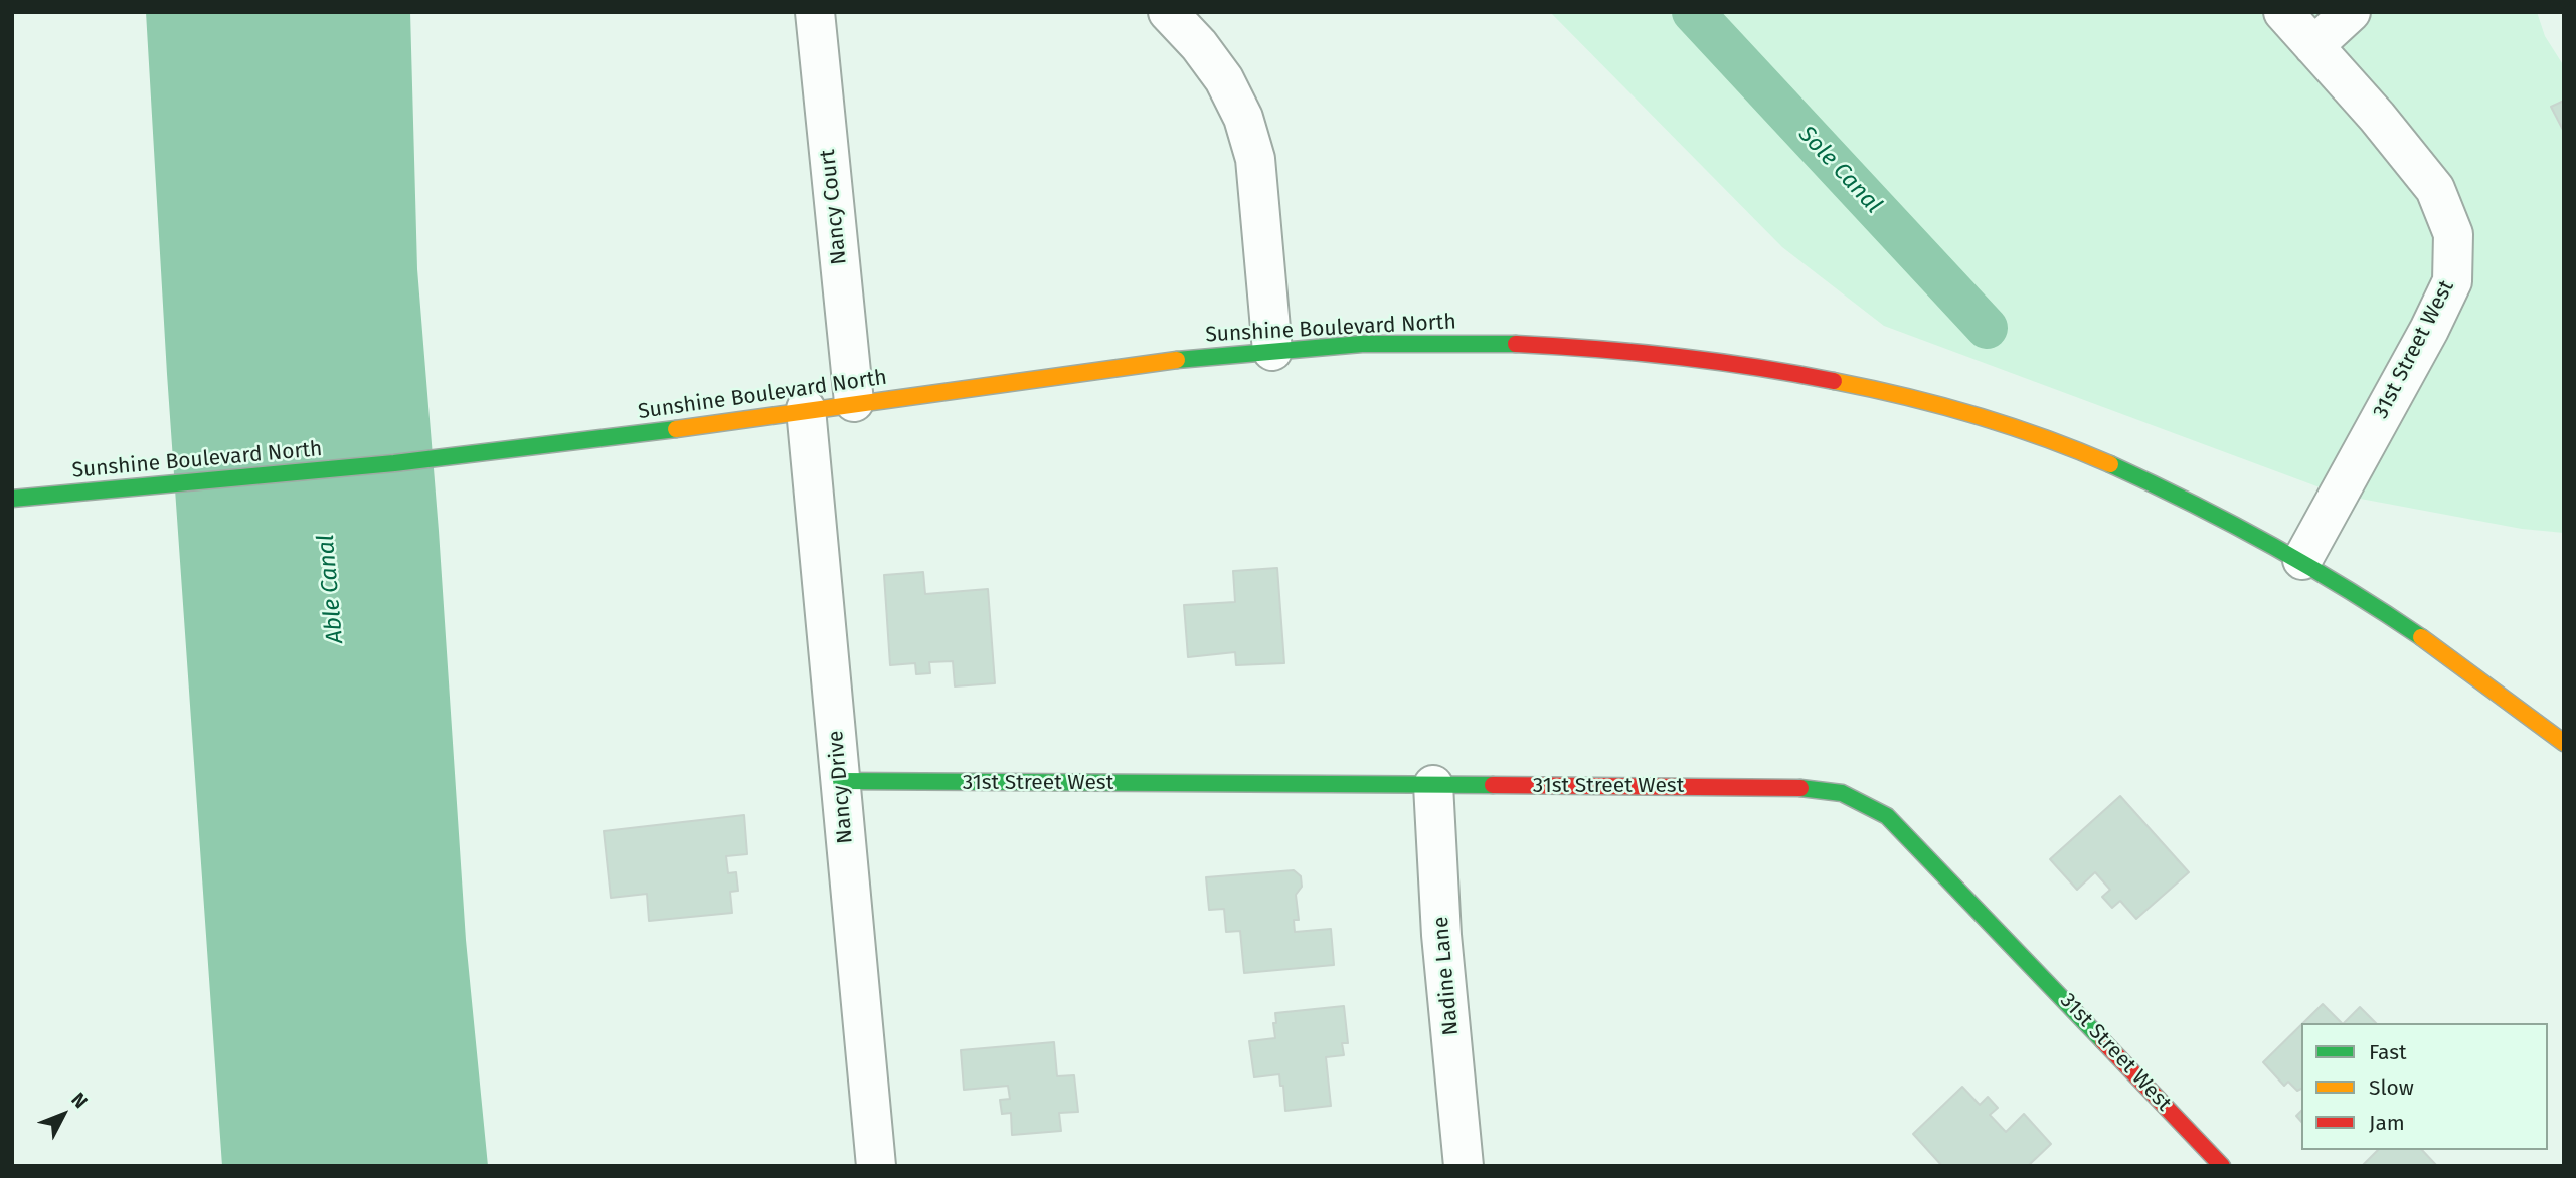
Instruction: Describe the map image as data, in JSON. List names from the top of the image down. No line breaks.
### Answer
{"streets":{"street":["Nancy Court","Sunshine Boulevard North","31st Street West","Nancy Drive","Nadine Lane"]},"crossings":[["Nancy Court","Sunshine Boulevard North"],["Sunshine Boulevard North","31st Street West"],["Sunshine Boulevard North","Nancy Drive"],["31st Street West","Nancy Drive"],["31st Street West","Nadine Lane"]],"water":["Sole Canal","Able Canal"],"legend":["Fast","Slow","Jam"],"north":"top right"}
